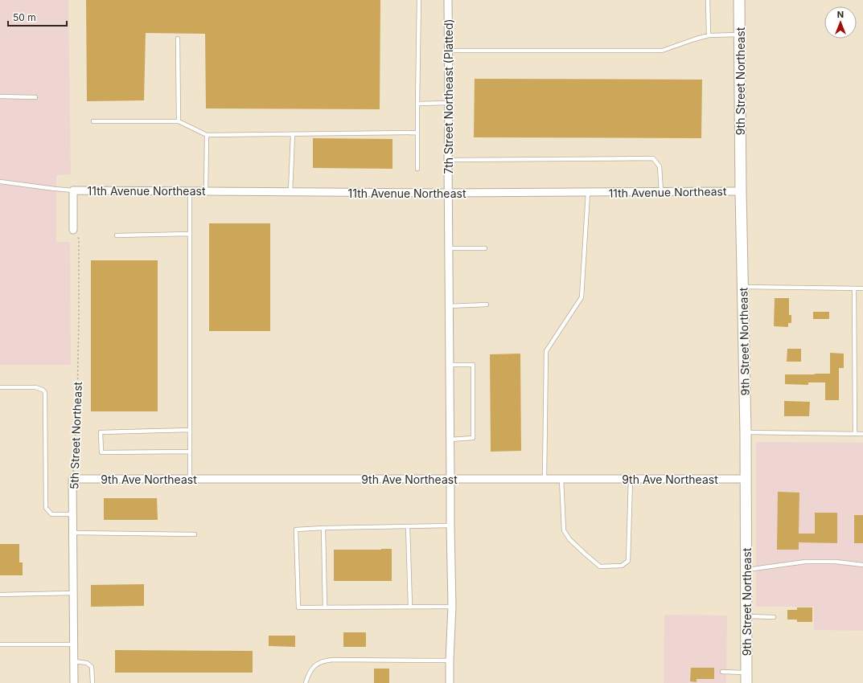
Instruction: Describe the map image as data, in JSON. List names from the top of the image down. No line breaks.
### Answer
{"streets":{"street":["9th Street Northeast","7th Street Northeast (Platted)","11th Avenue Northeast","5th Street Northeast","9th Ave Northeast"]},"crossings":[["9th Street Northeast","11th Avenue Northeast"],["9th Street Northeast","9th Ave Northeast"],["7th Street Northeast (Platted)","11th Avenue Northeast"],["7th Street Northeast (Platted)","9th Ave Northeast"],["5th Street Northeast","9th Ave Northeast"]],"scale_bar":"50 m","north":"top"}
